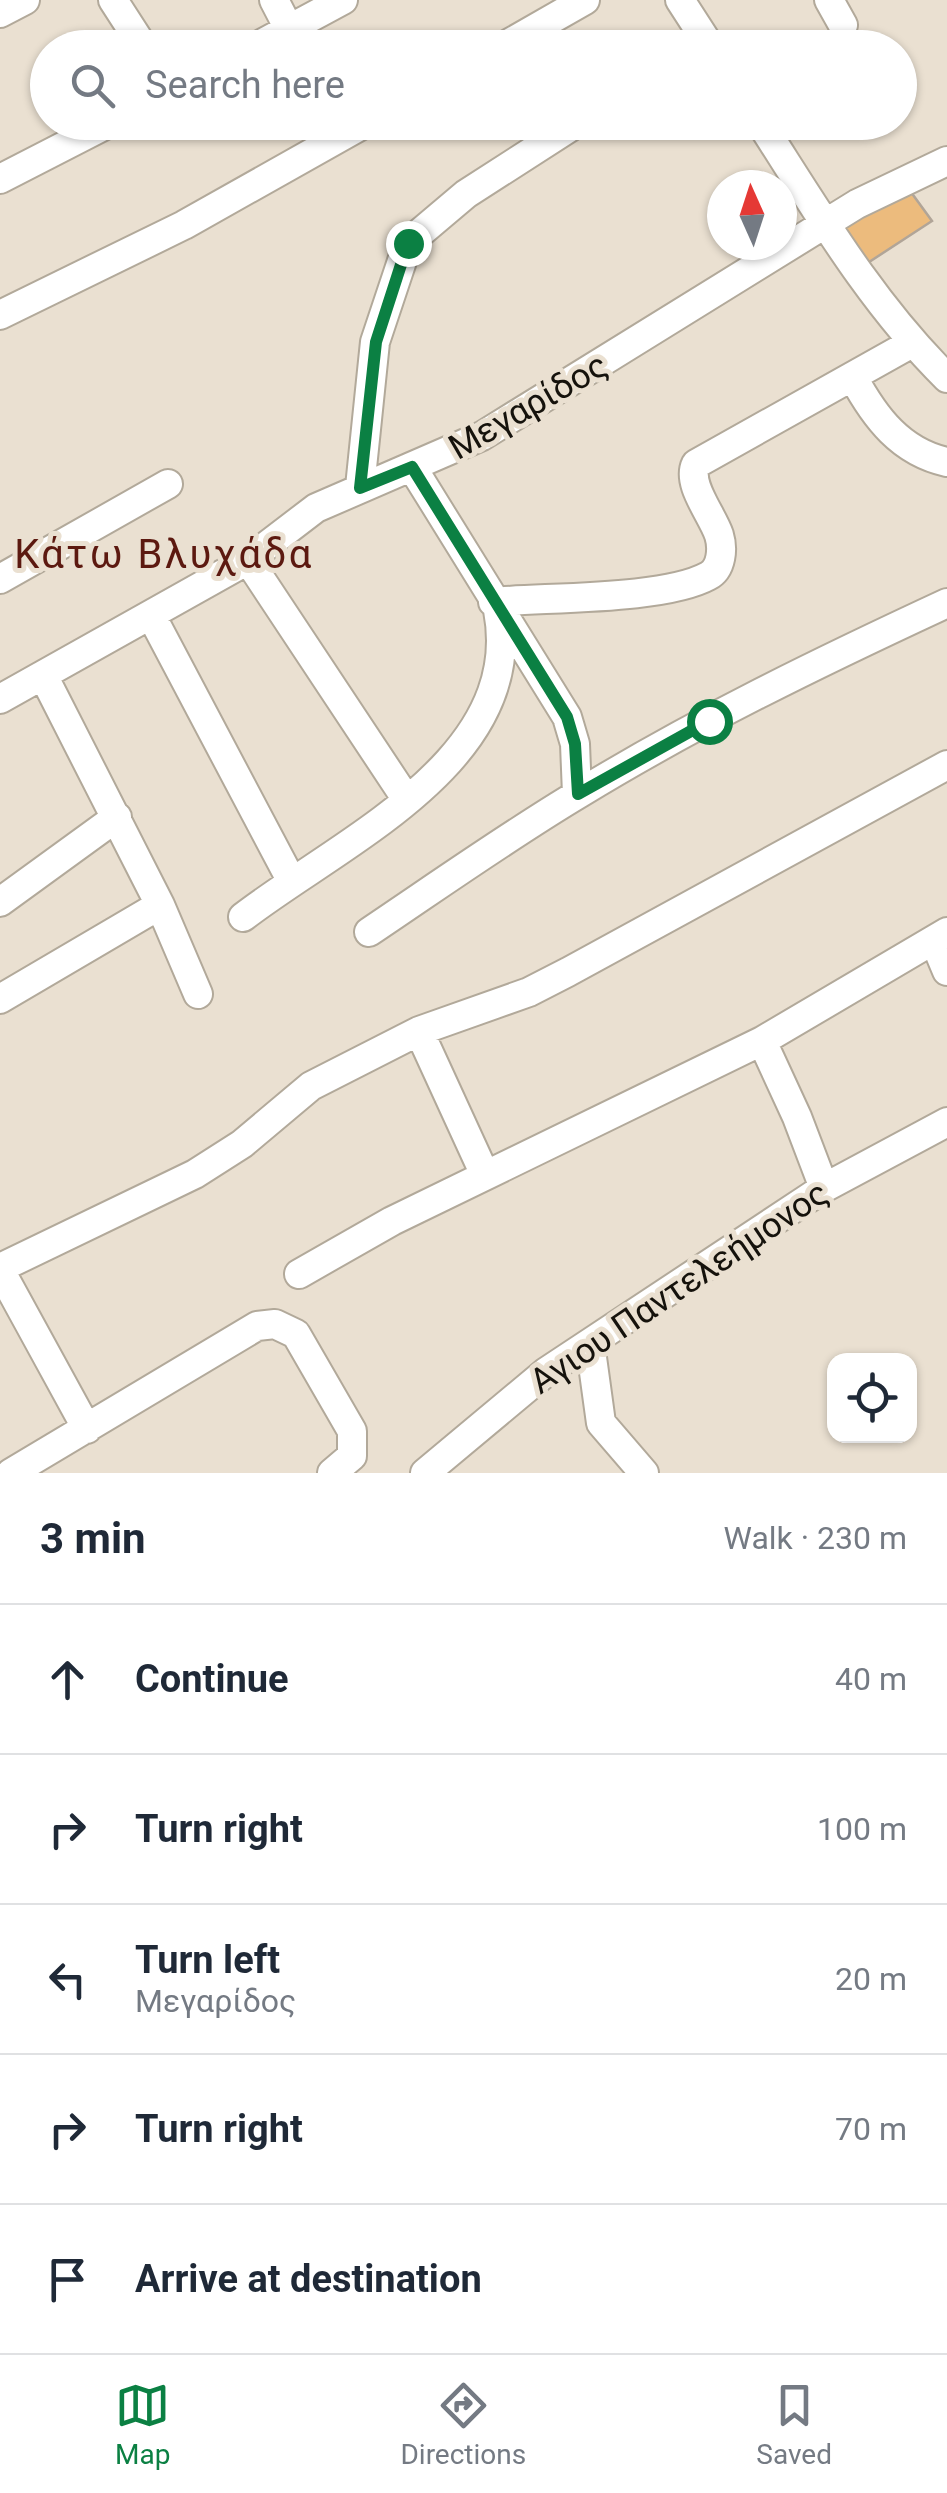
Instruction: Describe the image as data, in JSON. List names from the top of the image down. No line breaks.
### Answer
{"streets":{"street":["Μεγαρίδος","Αγιου Παντελεήμονος"]},"districts":["Κάτω Βλυχάδα"],"north":"top","page":{"search":"Search here","heading":["3 min","Walk · 230 m"],"list":[["Continue","40 m"],["Turn right","100 m"],["Turn left","Μεγαρίδος","20 m"],["Turn right","70 m"],"Arrive at destination"],"nav":["Map","Directions","Saved"]}}
